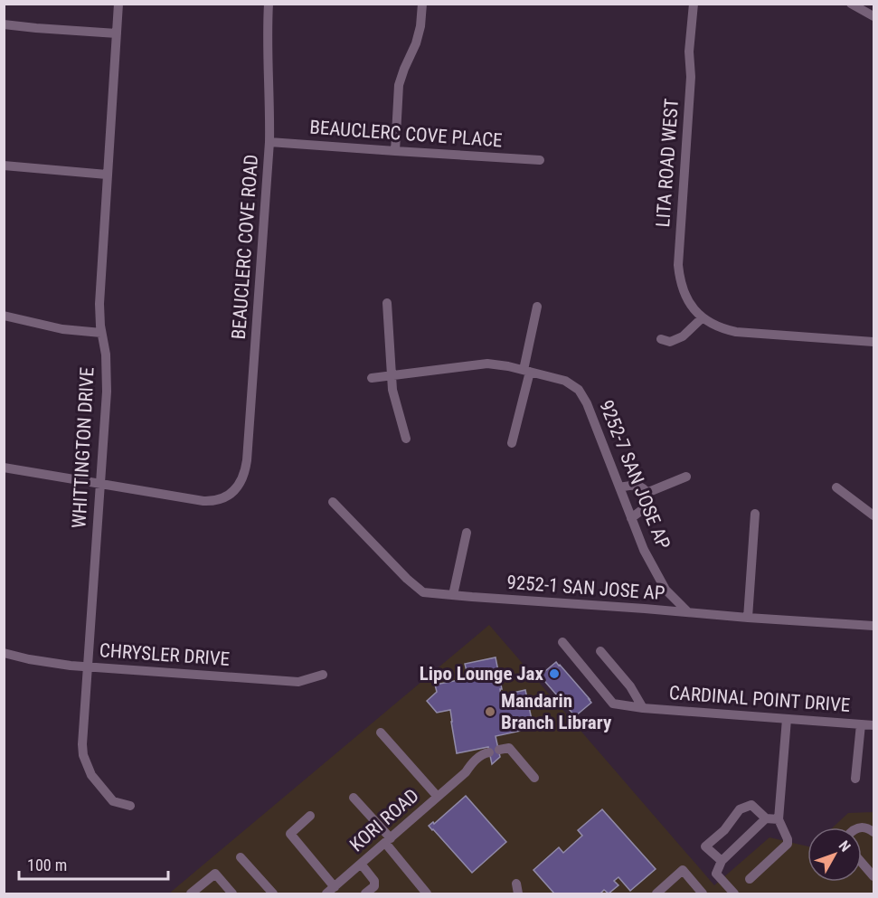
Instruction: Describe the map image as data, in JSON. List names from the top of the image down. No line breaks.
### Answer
{"streets":{"street":["BEAUCLERC COVE PLACE","LITA ROAD WEST","BEAUCLERC COVE ROAD","WHITTINGTON DRIVE","9252-7 SAN JOSE AP","9252-1 SAN JOSE AP","CHRYSLER DRIVE","CARDINAL POINT DRIVE","KORI ROAD"]},"crossings":[["BEAUCLERC COVE PLACE","BEAUCLERC COVE ROAD"],["BEAUCLERC COVE ROAD","WHITTINGTON DRIVE"],["WHITTINGTON DRIVE","CHRYSLER DRIVE"],["9252-7 SAN JOSE AP","9252-1 SAN JOSE AP"]],"places":["Lipo Lounge Jax","Mandarin Branch Library"],"scale_bar":"100 m","north":"top right"}
